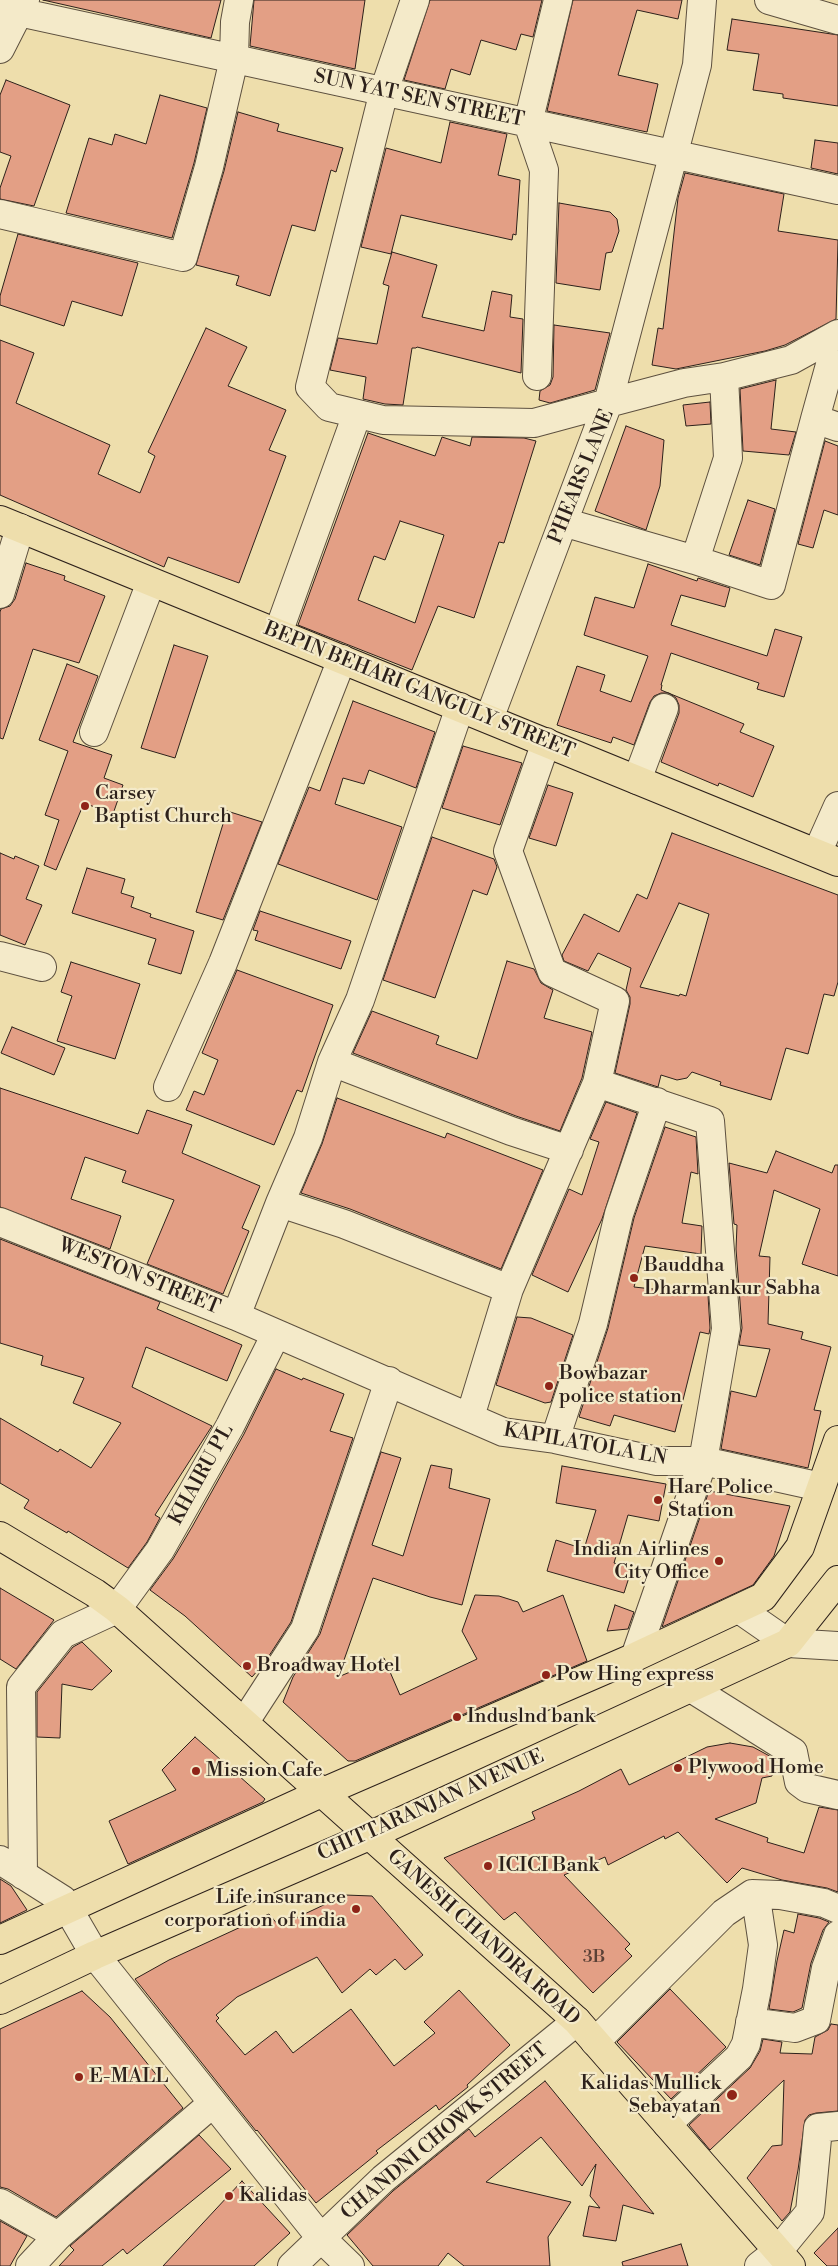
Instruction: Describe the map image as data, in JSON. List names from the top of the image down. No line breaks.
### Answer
{"streets":{"main road":["BEPIN BEHARI GANGULY STREET","CHITTARANJAN AVENUE","GANESH CHANDRA ROAD"],"street":["SUN YAT SEN STREET","PHEARS LANE","WESTON STREET","KAPILATOLA LN","KHAIRU PL","CHANDNI CHOWK STREET"]},"crossings":[["PHEARS LANE","BEPIN BEHARI GANGULY STREET"],["WESTON STREET","KAPILATOLA LN"],["WESTON STREET","KHAIRU PL"],["KAPILATOLA LN","KHAIRU PL"],["KHAIRU PL","GANESH CHANDRA ROAD"],["CHITTARANJAN AVENUE","GANESH CHANDRA ROAD"],["GANESH CHANDRA ROAD","CHANDNI CHOWK STREET"]],"places":["Carsey Baptist Church","Bauddha Dharmankur Sabha","Bowbazar police station","Hare Police Station","Indian Airlines City Office","Broadway Hotel","Pow Hing express","Induslnd bank","Plywood Home","Mission Cafe","ICICI Bank","Life insurance corporation of india","E-MALL","Kalidas Mullick Sebayatan","Kalidas"],"house_numbers":["3B"]}
